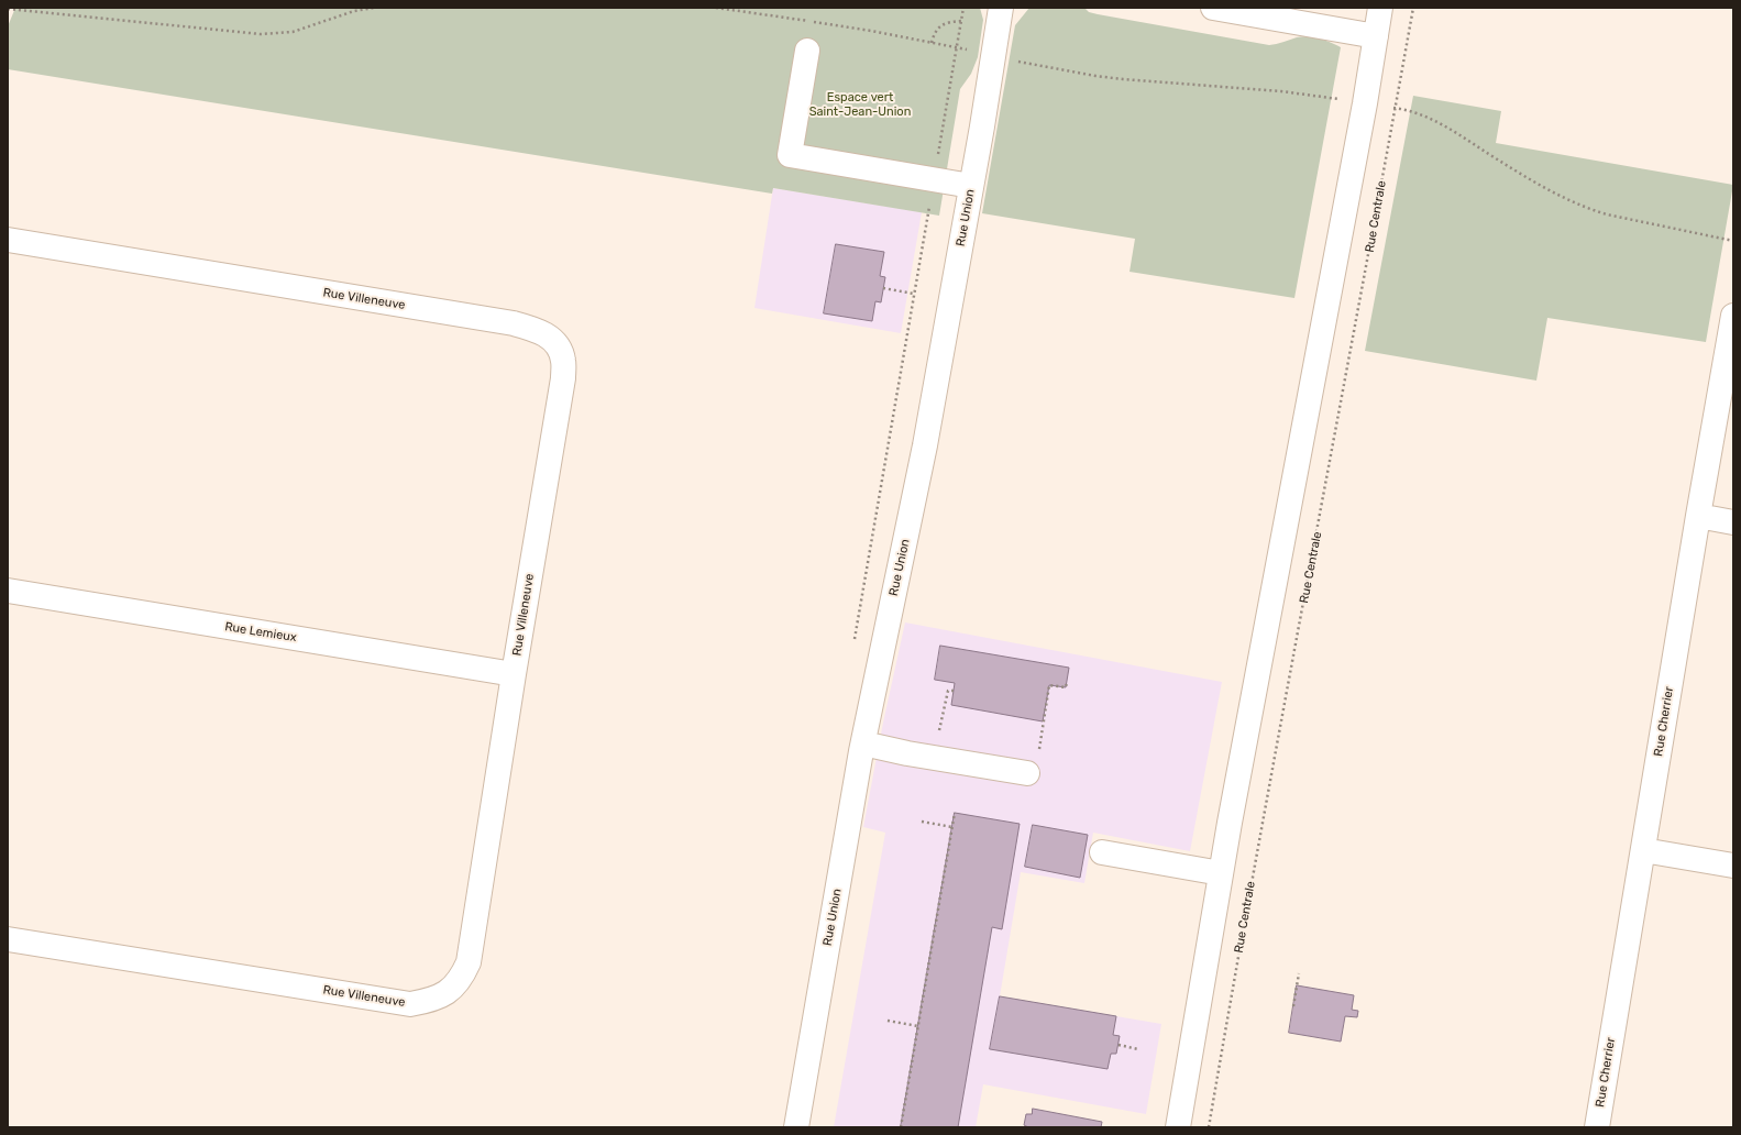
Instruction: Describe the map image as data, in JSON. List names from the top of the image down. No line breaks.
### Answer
{"streets":{"street":["Rue Union","Rue Villeneuve","Rue Lemieux","Rue Cherrier"],"path":["Rue Centrale"]},"crossings":[["Rue Villeneuve","Rue Lemieux"]],"parks":["Espace vert Saint-Jean-Union"]}
